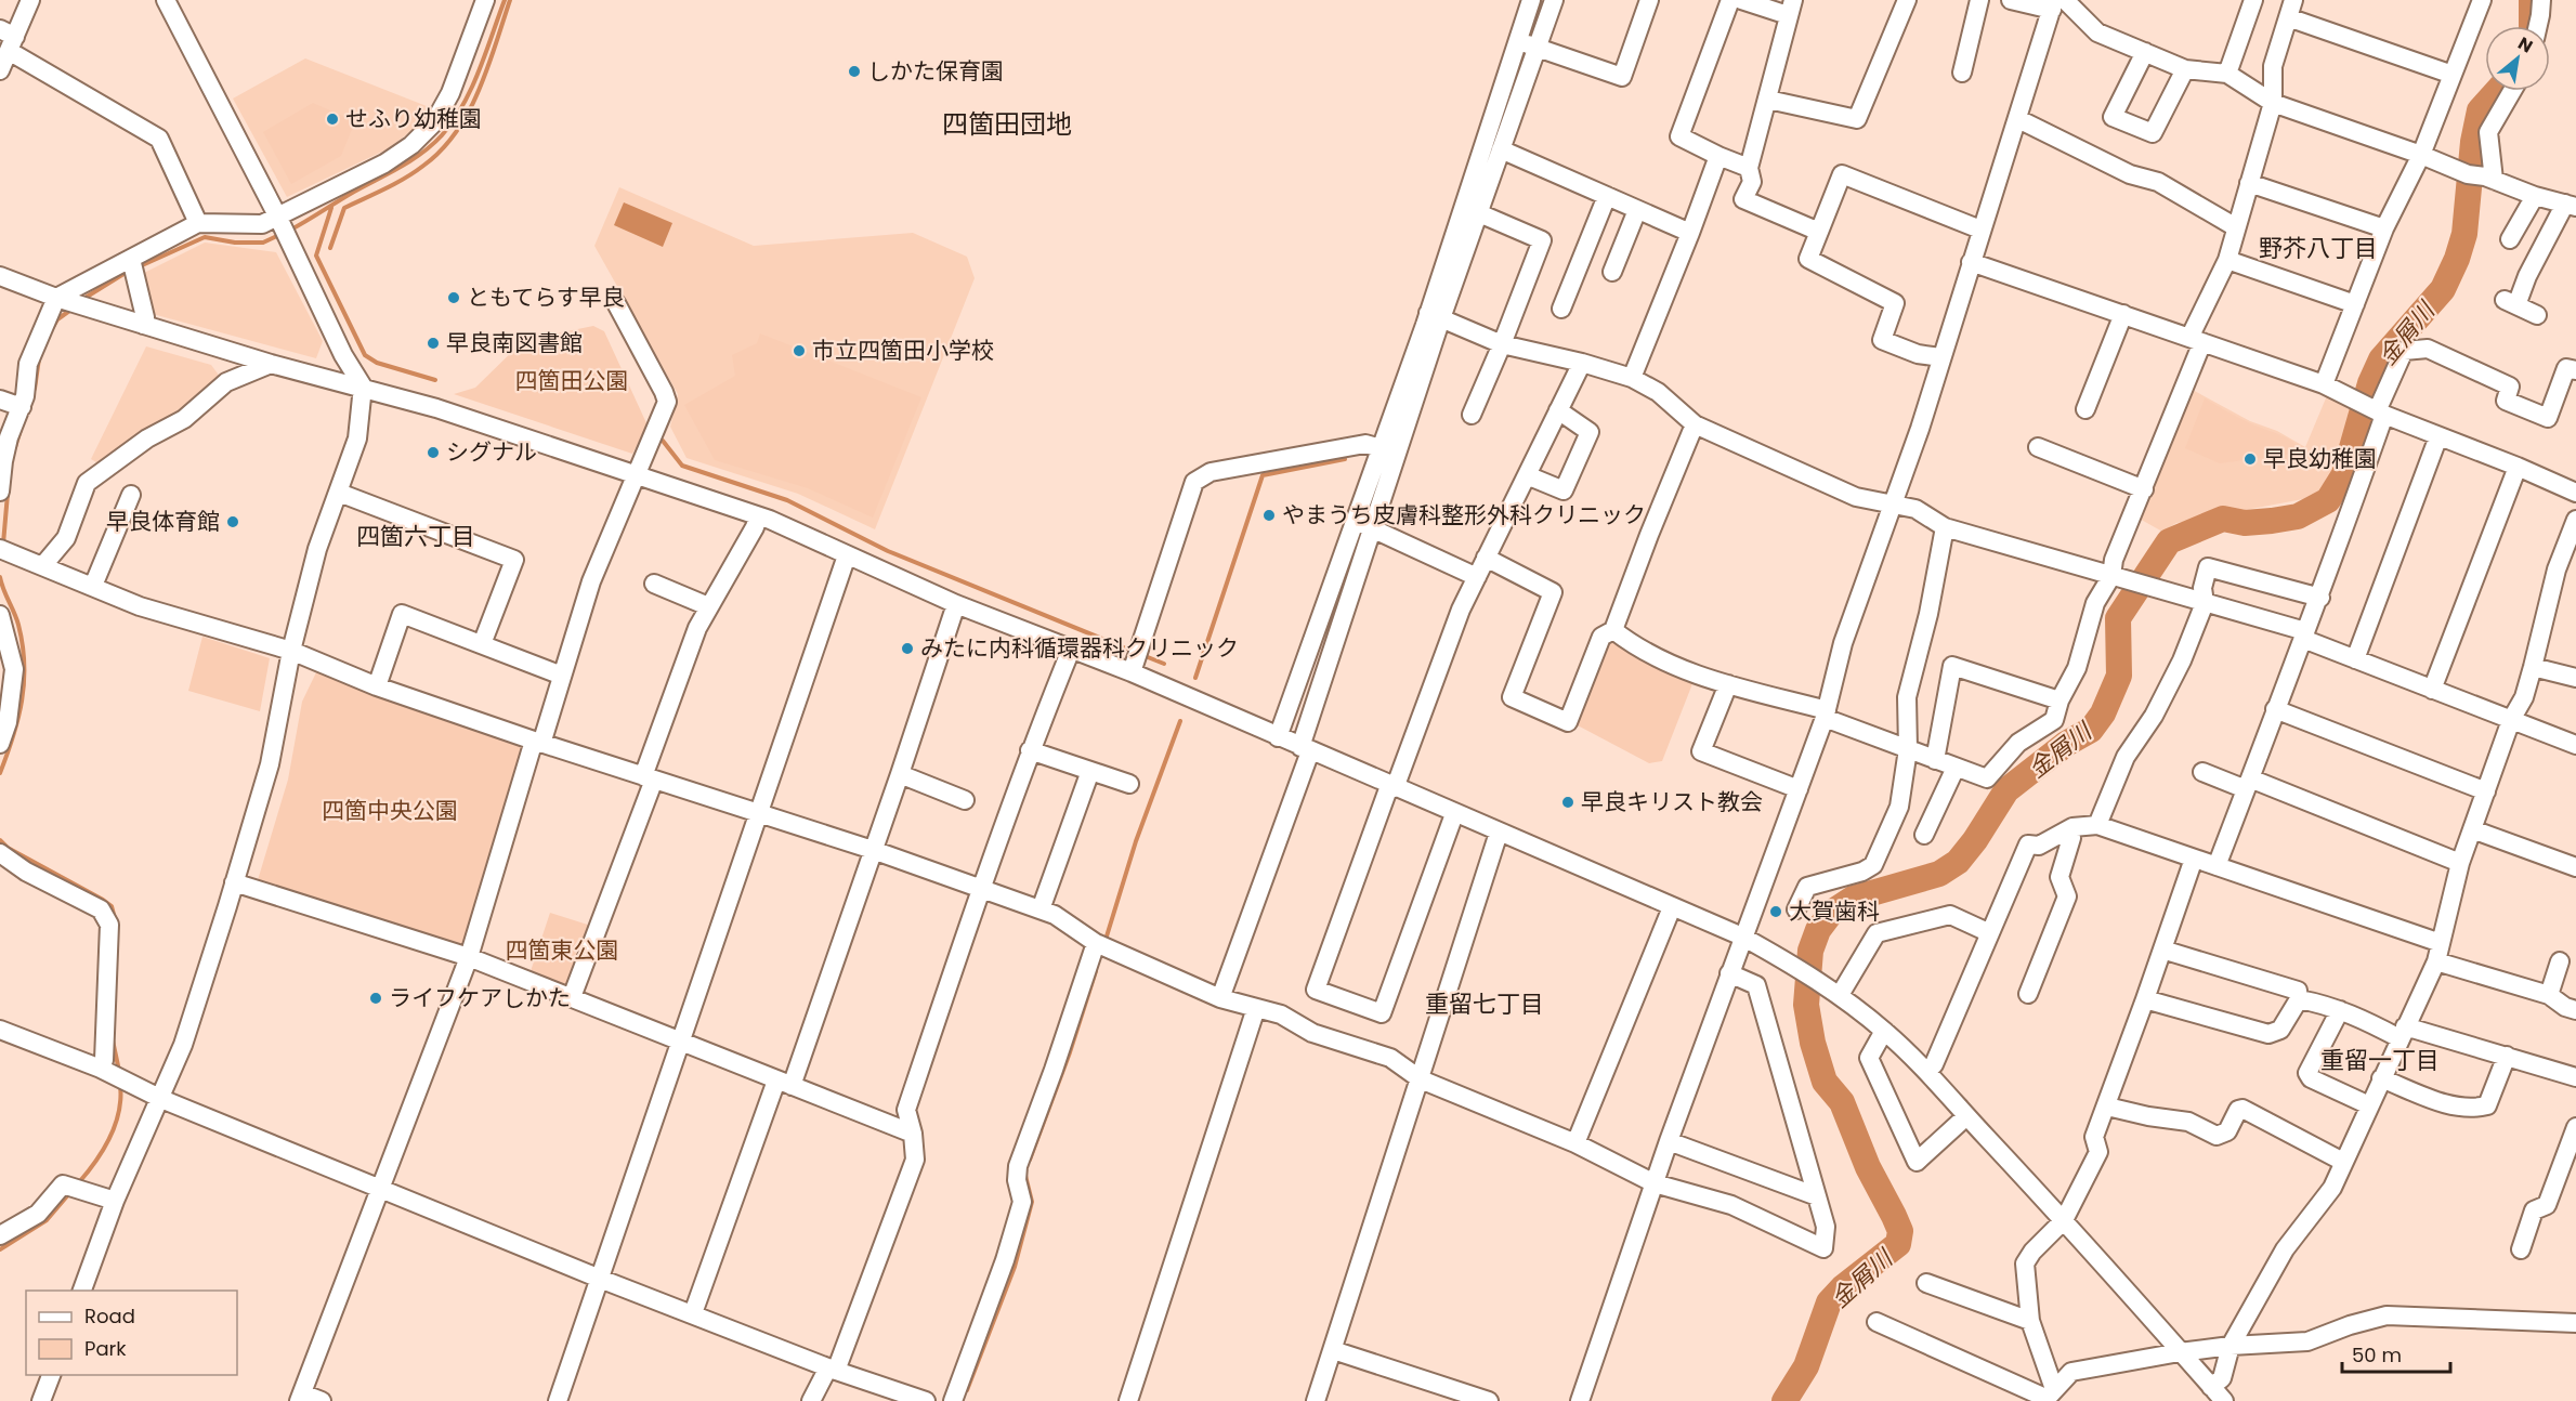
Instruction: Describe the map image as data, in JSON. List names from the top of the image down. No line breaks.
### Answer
{"districts":["四箇田団地","野芥八丁目","四箇六丁目","重留七丁目","重留一丁目"],"water":["金屑川"],"parks":["四箇田公園","四箇中央公園","四箇東公園"],"places":["しかた保育園","せふり幼稚園","ともてらす早良","早良南図書館","市立四箇田小学校","シグナル","早良幼稚園","やまうち皮膚科整形外科クリニック","早良体育館","みたに内科循環器科クリニック","早良キリスト教会","大賀歯科","ライフケアしかた"],"legend":["Road","Park"],"scale_bar":"50 m","north":"top right"}
